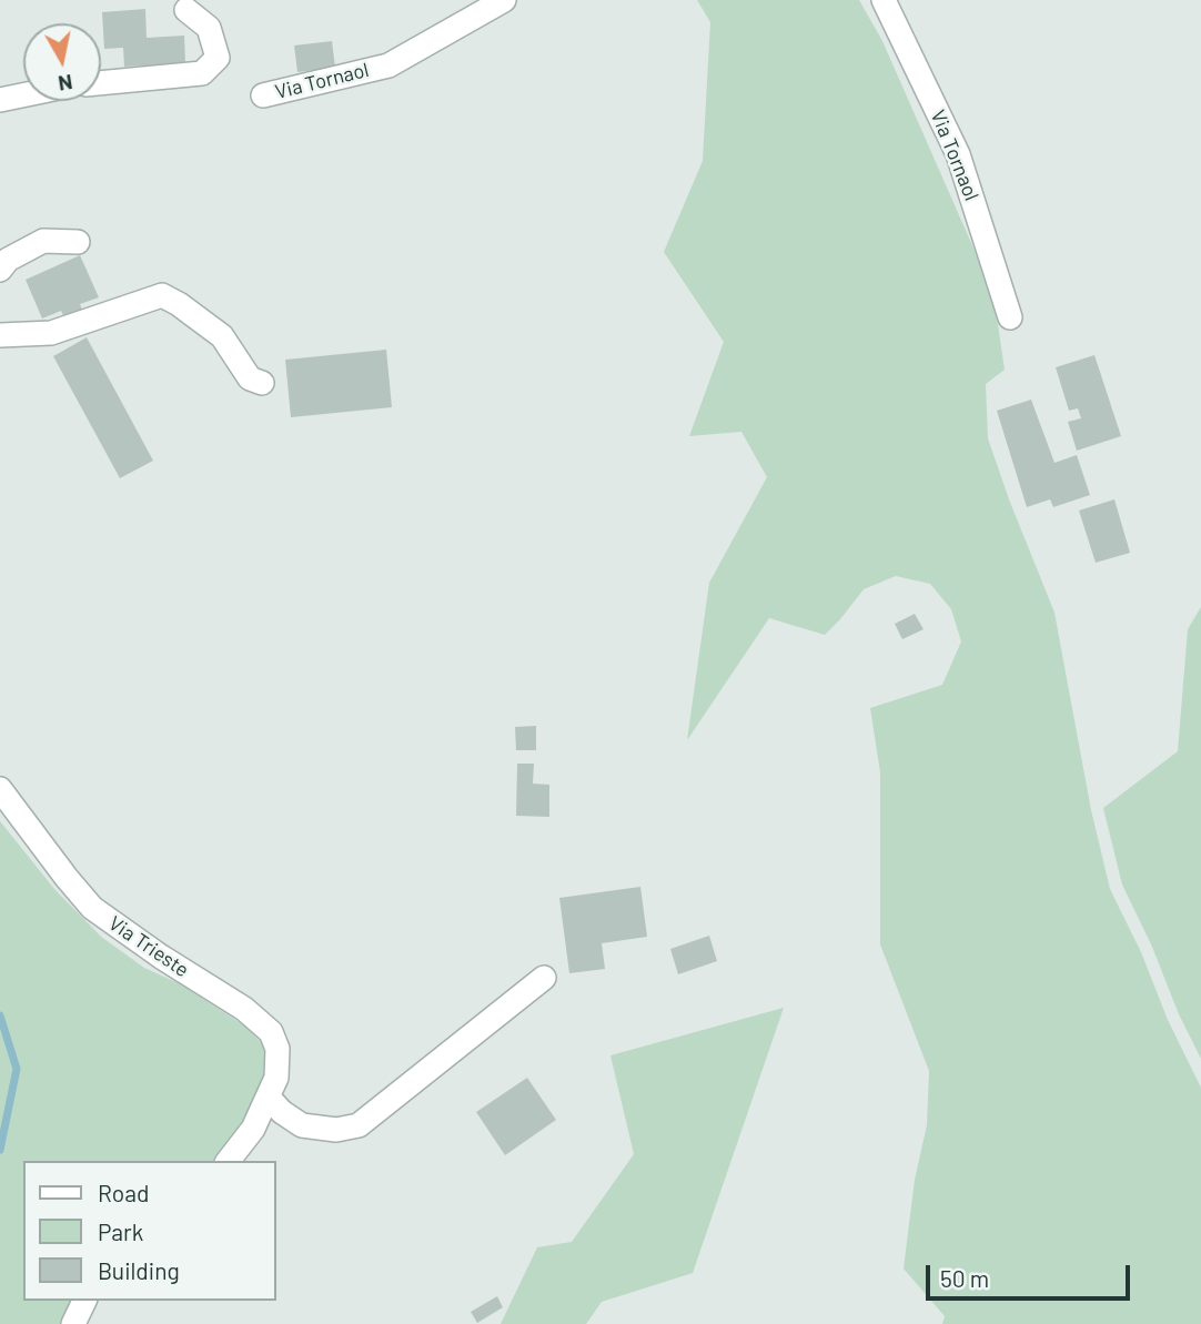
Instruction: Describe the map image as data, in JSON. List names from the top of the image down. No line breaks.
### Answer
{"streets":{"street":["Via Tornaol","Via Trieste"]},"legend":["Road","Park","Building"],"scale_bar":"50 m","north":"bottom"}
